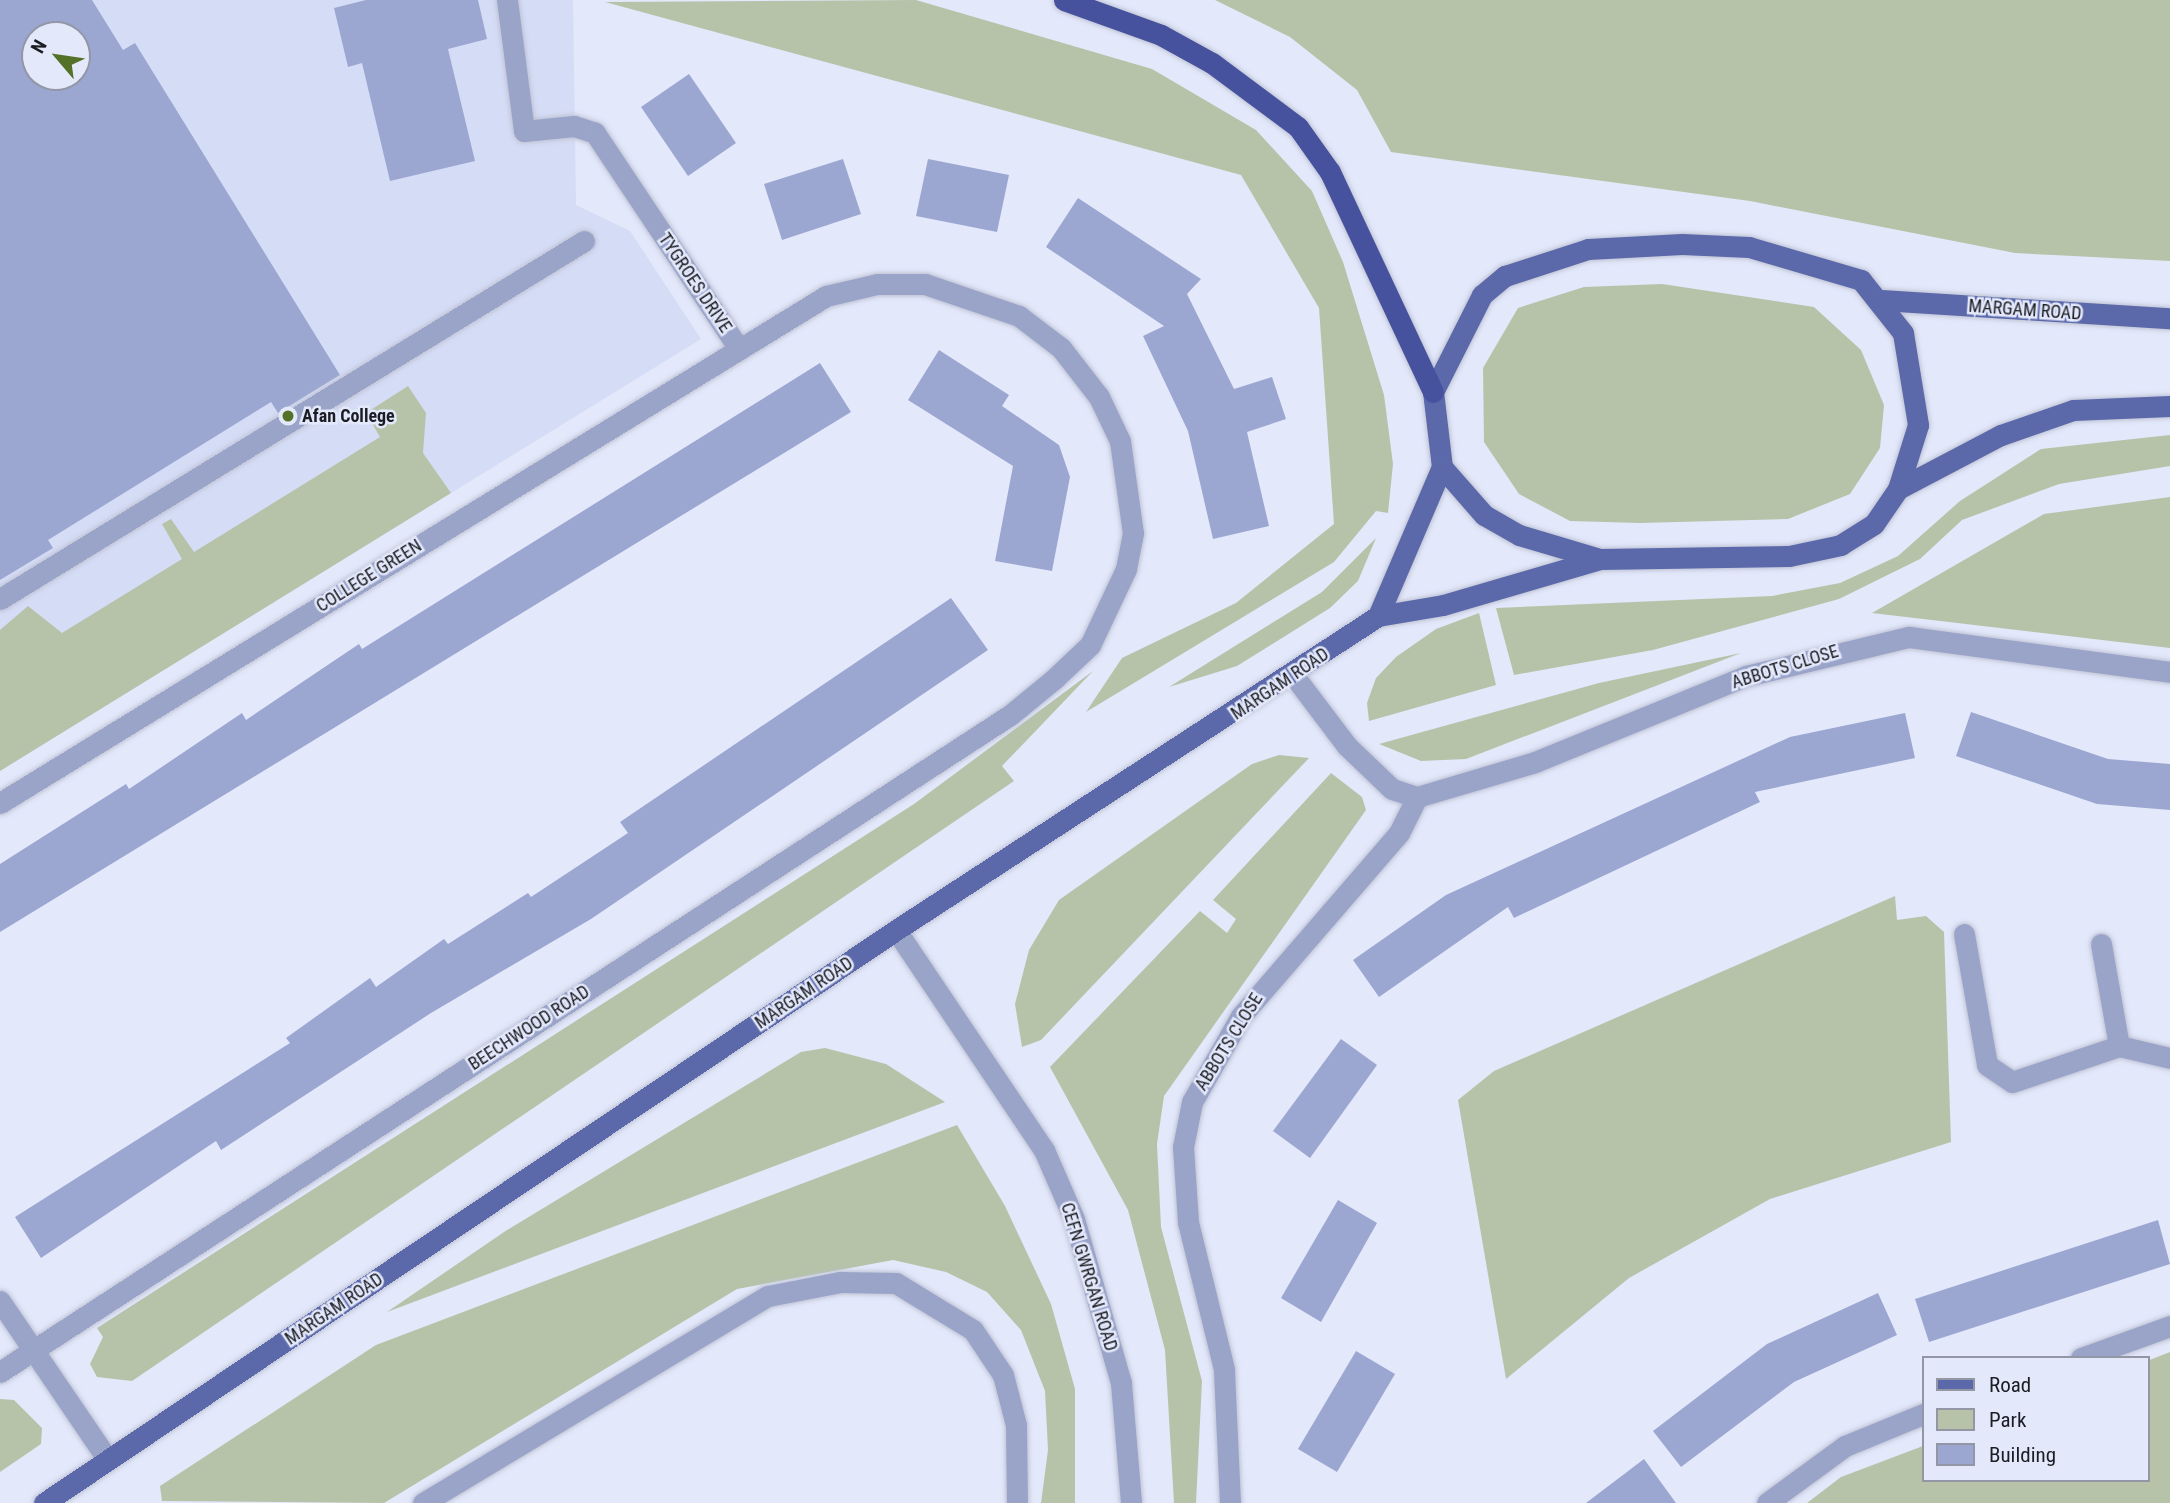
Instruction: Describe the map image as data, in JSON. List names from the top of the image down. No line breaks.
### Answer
{"streets":{"main road":["MARGAM ROAD"],"street":["TYGROES DRIVE","COLLEGE GREEN","ABBOTS CLOSE","BEECHWOOD ROAD","CEFN GWRGAN ROAD"]},"crossings":[["TYGROES DRIVE","COLLEGE GREEN"],["TYGROES DRIVE","BEECHWOOD ROAD"],["MARGAM ROAD","CEFN GWRGAN ROAD"]],"places":["Afan College"],"legend":["Road","Park","Building"],"north":"top left"}
